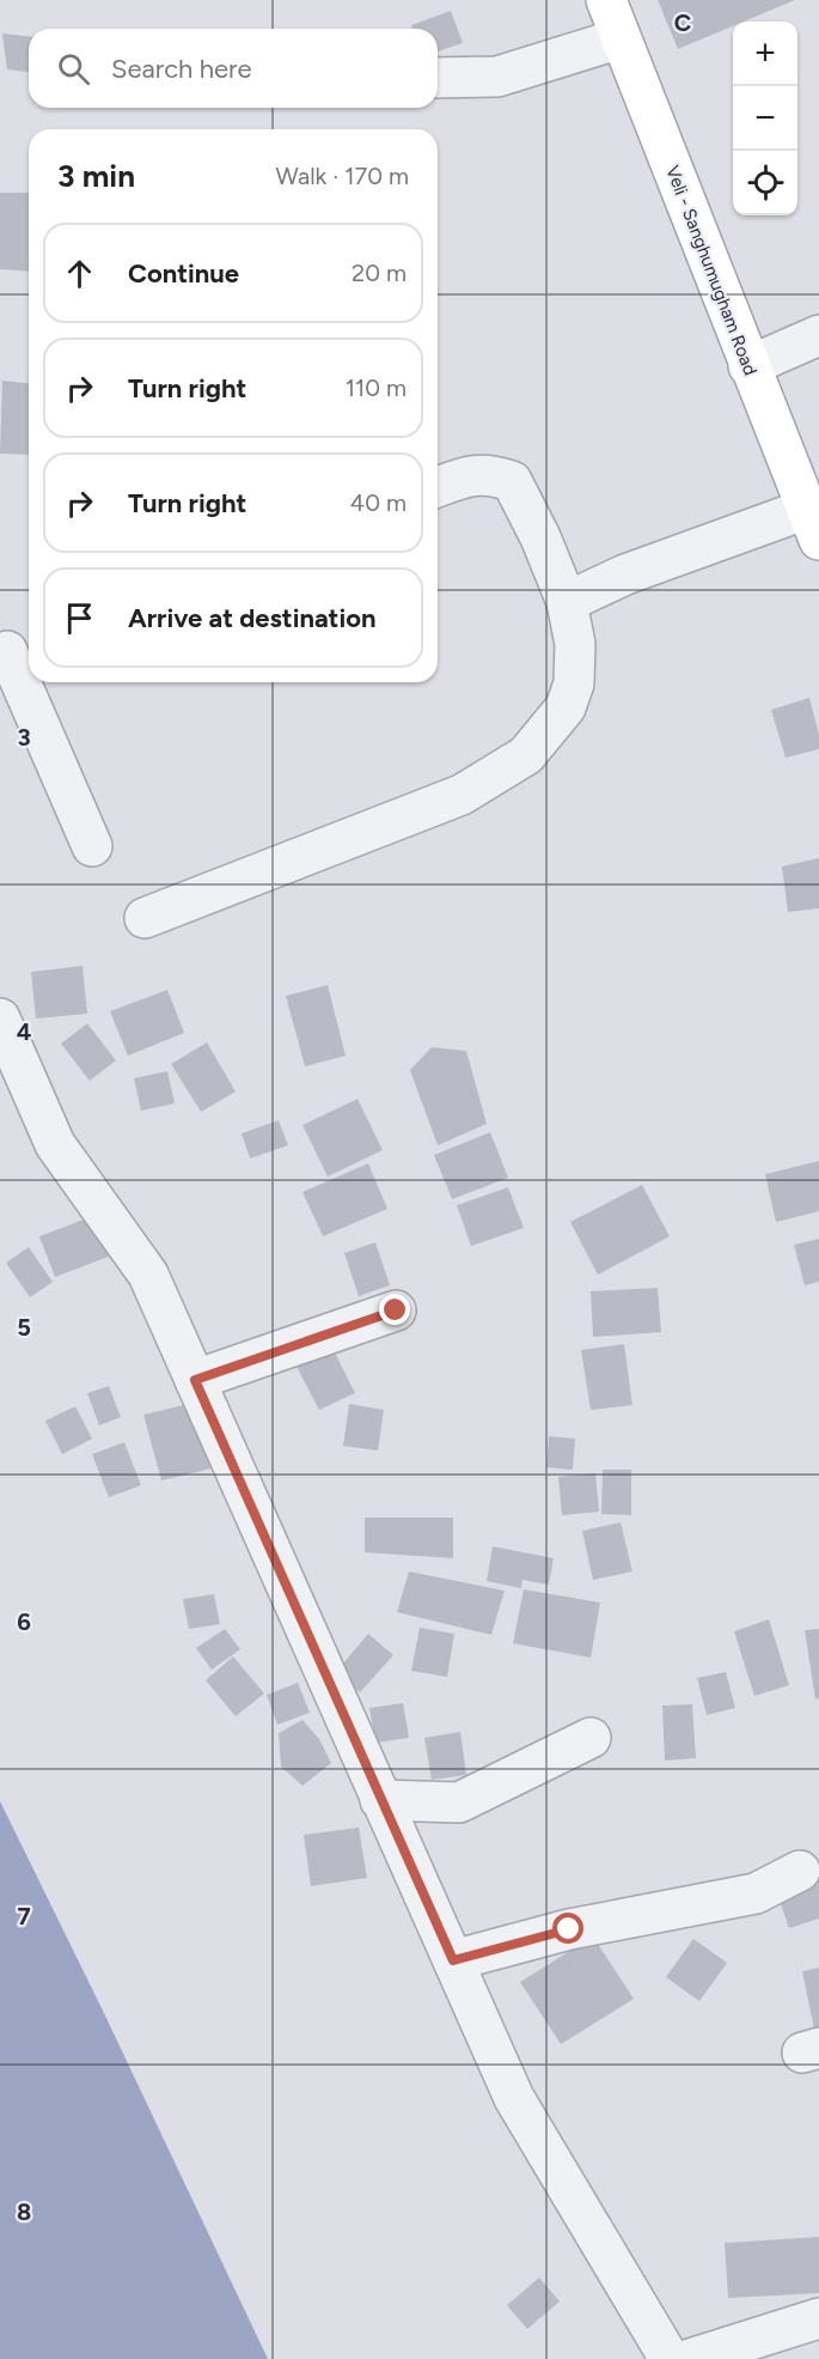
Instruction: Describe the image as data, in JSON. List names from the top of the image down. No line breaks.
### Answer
{"streets":{"main road":["Veli - Sanghumugham Road"]},"page":{"map_buttons":["+","−"],"search":"Search here","heading":["3 min","Walk · 170 m"],"list":[["Continue","20 m"],["Turn right","110 m"],["Turn right","40 m"],"Arrive at destination"]},"grid":{"columns":["C"],"rows":["3","4","5","6","7","8"]}}
